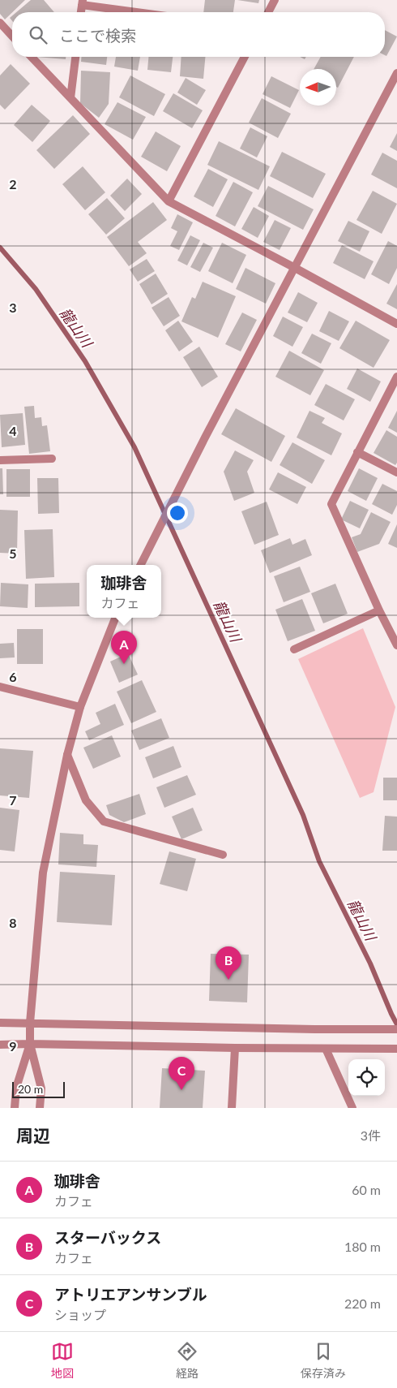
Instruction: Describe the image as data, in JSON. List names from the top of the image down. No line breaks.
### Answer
{"water":["龍山川"],"scale_bar":"20 m","north":"left","page":{"search":"ここで検索","popup":["珈琲舎","カフェ"],"pins":["A","B","C"],"scale":"20 m","heading":["周辺","3件"],"list":[{"mark":"A","name":"珈琲舎","note":"カフェ","value":"60 m"},{"mark":"B","name":"スターバックス","note":"カフェ","value":"180 m"},{"mark":"C","name":"アトリエアンサンブル","note":"ショップ","value":"220 m"}],"nav":["地図","経路","保存済み"]},"grid":{"rows":["2","3","4","5","6","7","8","9"]}}
